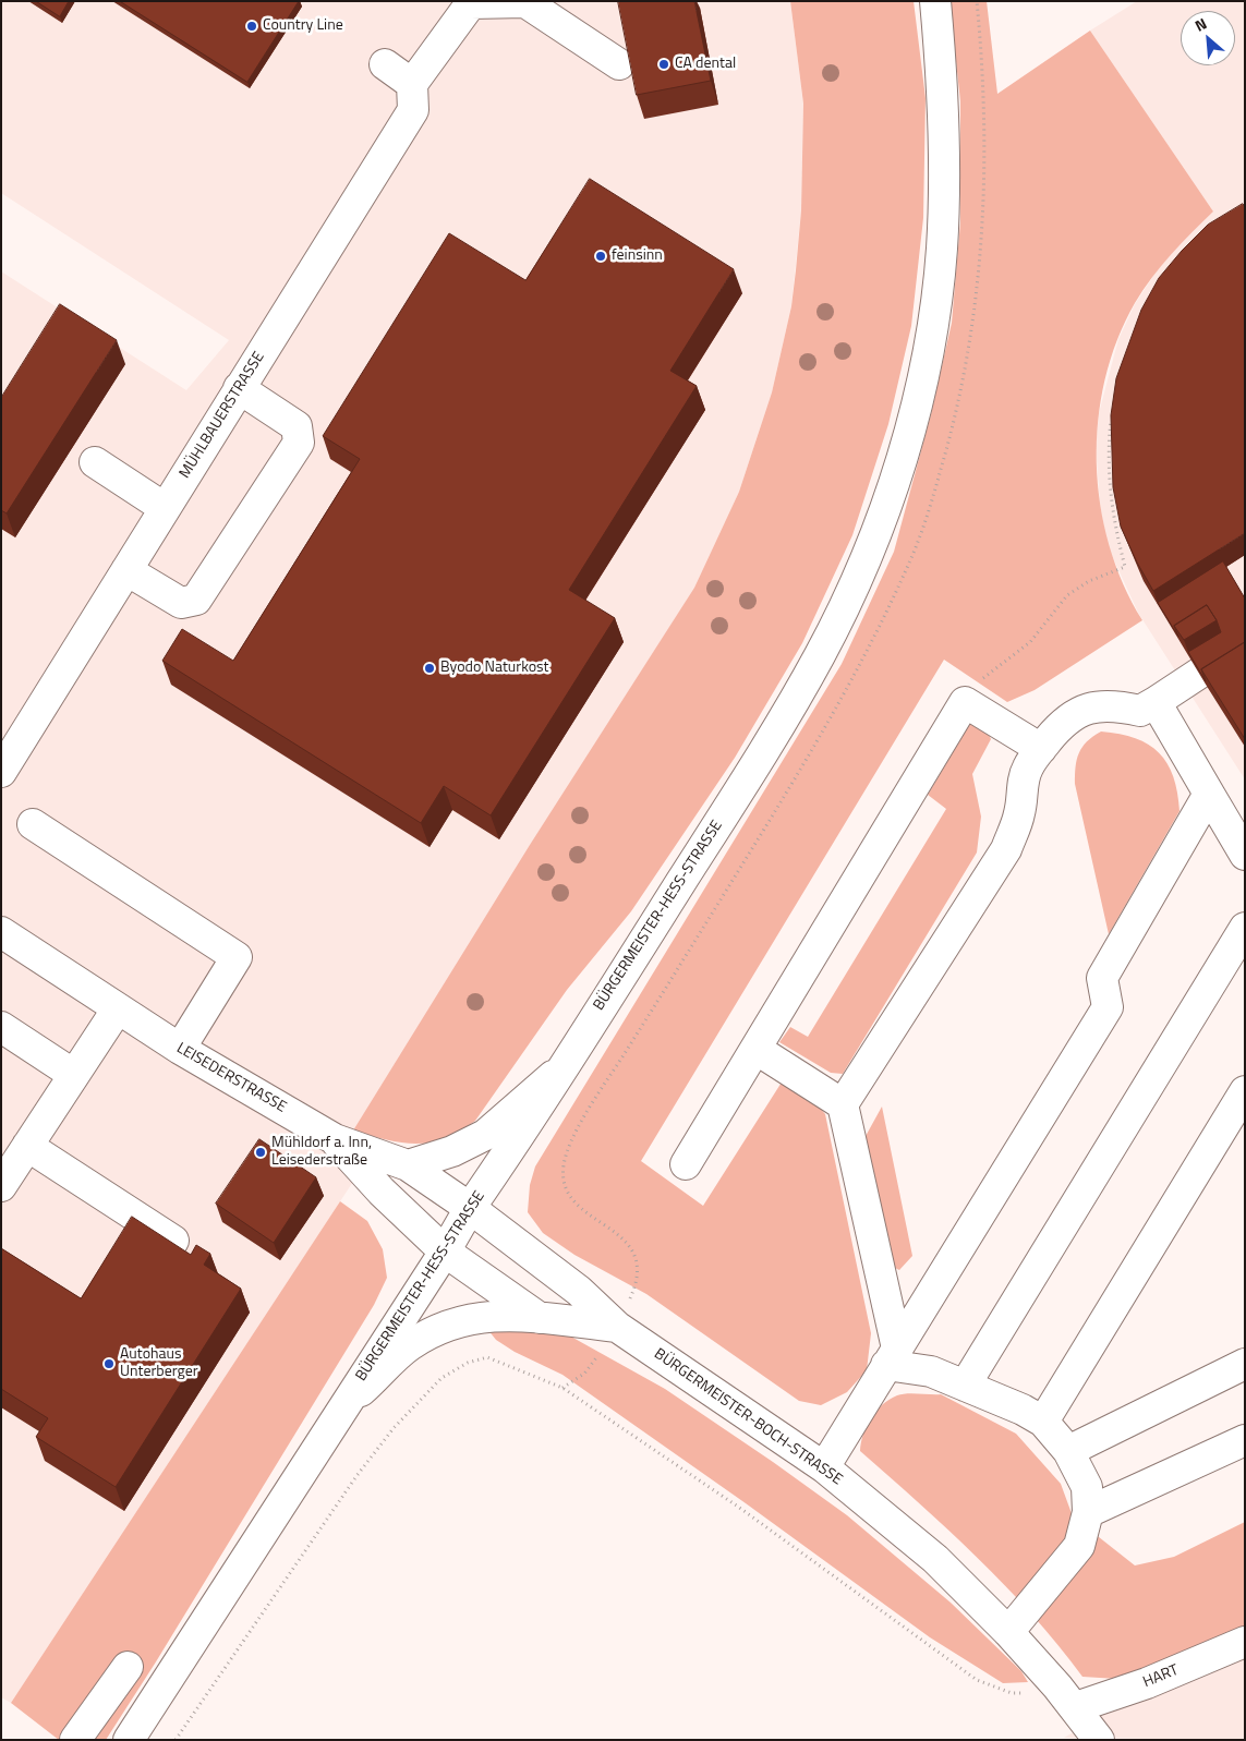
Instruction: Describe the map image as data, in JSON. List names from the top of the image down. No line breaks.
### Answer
{"streets":{"street":["MÜHLBAUERSTRASSE","BÜRGERMEISTER-HESS-STRASSE","LEISEDERSTRASSE","BÜRGERMEISTER-BOCH-STRASSE","HART"]},"crossings":[["BÜRGERMEISTER-HESS-STRASSE","LEISEDERSTRASSE"],["BÜRGERMEISTER-HESS-STRASSE","BÜRGERMEISTER-BOCH-STRASSE"],["LEISEDERSTRASSE","BÜRGERMEISTER-BOCH-STRASSE"],["BÜRGERMEISTER-BOCH-STRASSE","HART"]],"places":["Country Line","CA dental","feinsinn","Byodo Naturkost","Mühldorf a. Inn, Leisederstraße","Autohaus Unterberger"],"north":"top left"}
